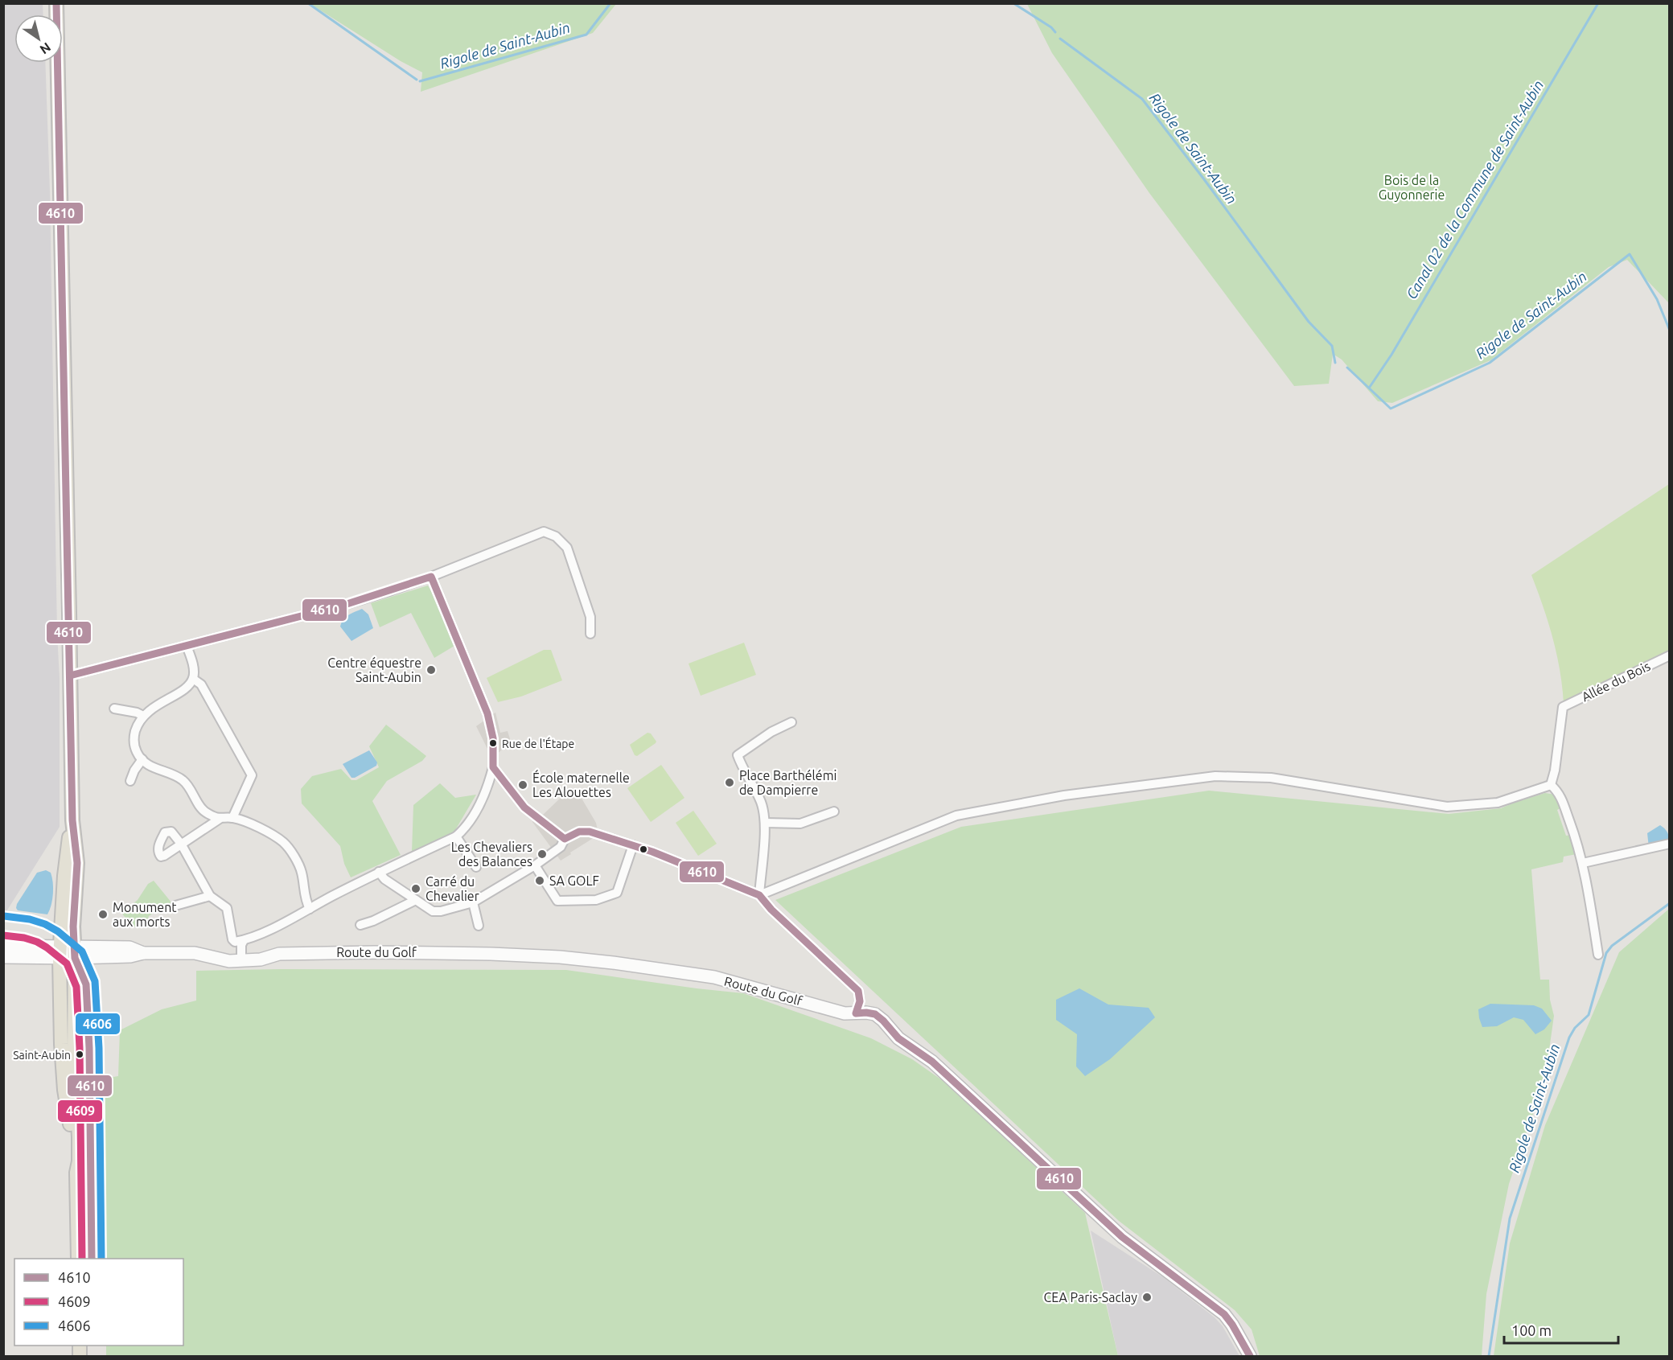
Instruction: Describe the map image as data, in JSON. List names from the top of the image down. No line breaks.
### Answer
{"streets":{"street":["Allée du Bois","Route du Golf"]},"water":["Rigole de Saint-Aubin","Canal 02 de la Commune de Saint-Aubin"],"parks":["Bois de la Guyonnerie"],"places":["Centre équestre Saint-Aubin","Rue de l'Étape","Place Barthélémi de Dampierre","École maternelle Les Alouettes","Les Chevaliers des Balances","SA GOLF","Carré du Chevalier","Monument aux morts","Saint-Aubin","CEA Paris-Saclay"],"lines":["transit line 4610","transit line 4606","transit line 4609"],"legend":["4610","4609","4606"],"scale_bar":"100 m","north":"bottom right"}
